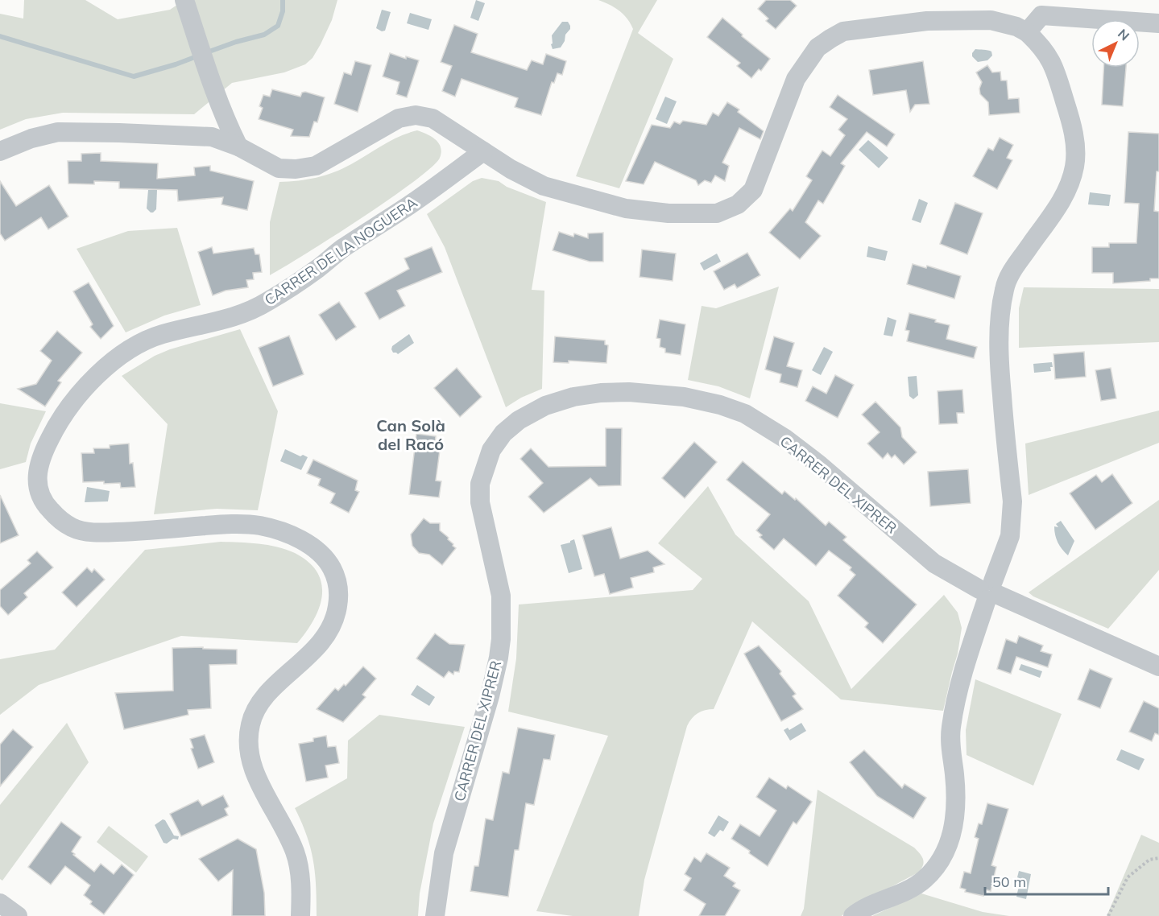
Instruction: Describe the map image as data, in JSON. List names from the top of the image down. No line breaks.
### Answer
{"streets":{"street":["CARRER DE LA NOGUERA","CARRER DEL XIPRER"]},"districts":["Can Solà del Racó"],"scale_bar":"50 m","north":"top right"}
